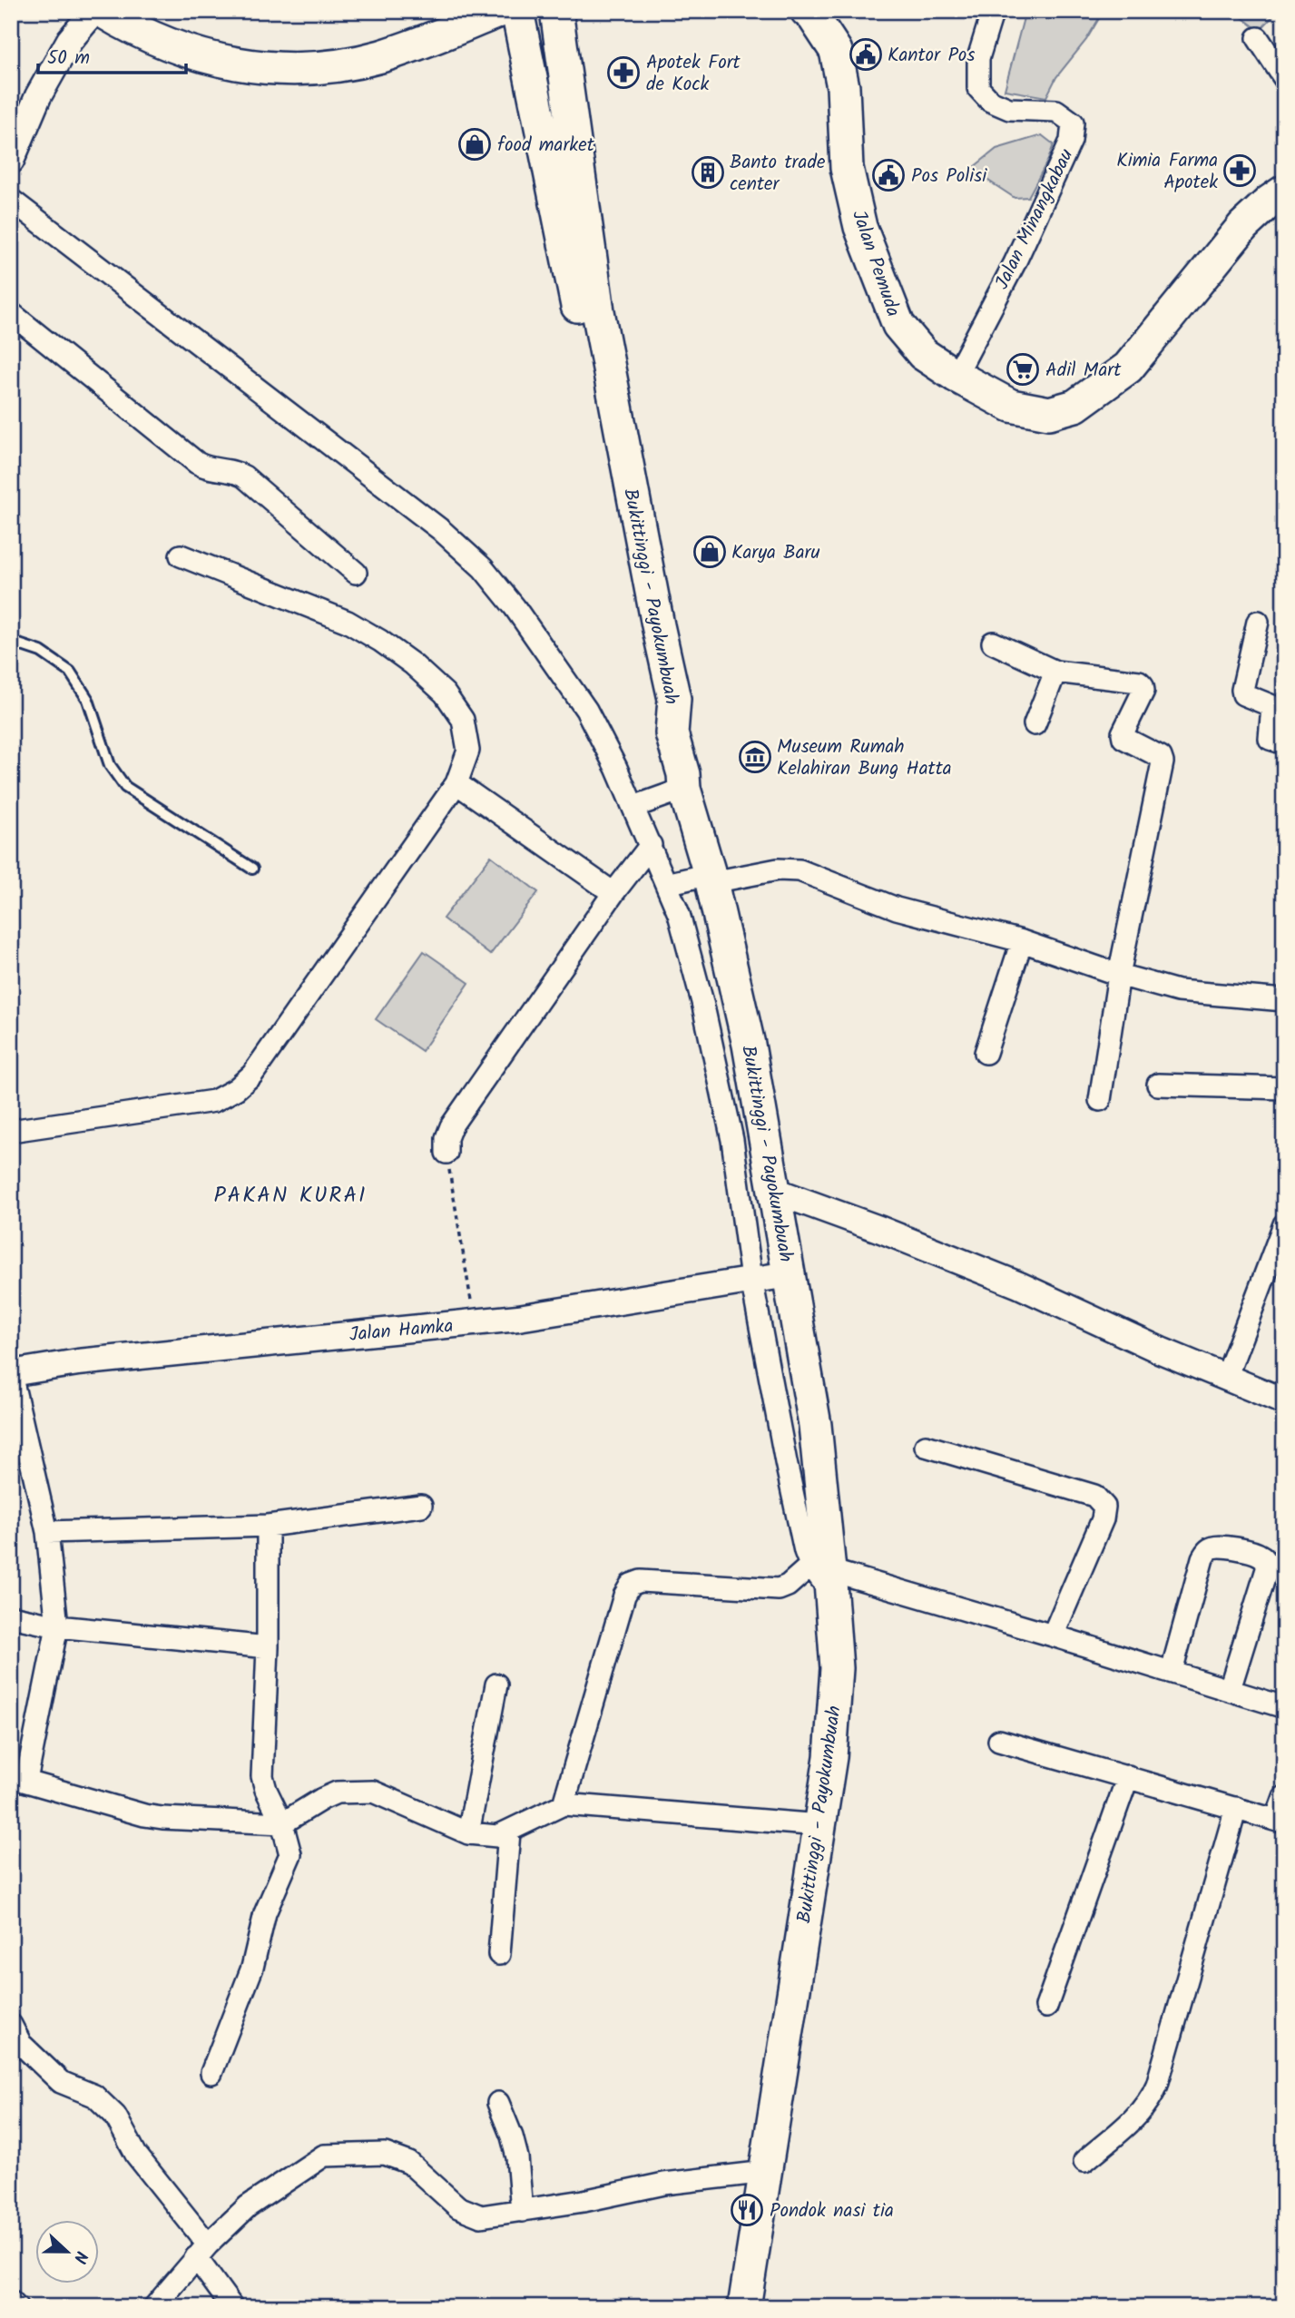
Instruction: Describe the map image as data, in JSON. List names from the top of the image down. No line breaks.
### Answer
{"streets":{"main road":["Jalan Pemuda","Bukittinggi - Payokumbuah"],"street":["Jalan Minangkabau","Jalan Hamka"]},"crossings":[["Jalan Minangkabau","Jalan Pemuda"],["Bukittinggi - Payokumbuah","Jalan Hamka"]],"districts":["PAKAN KURAI"],"places":{"public building":["Kantor Pos","Pos Polisi"],"pharmacy":["Apotek Fort de Kock","Kimia Farma Apotek"],"shop":["food market","Karya Baru"],"building":["Banto trade center"],"supermarket":["Adil Mart"],"museum":["Museum Rumah Kelahiran Bung Hatta"],"restaurant":["Pondok nasi tia"]},"scale_bar":"50 m","north":"right"}
